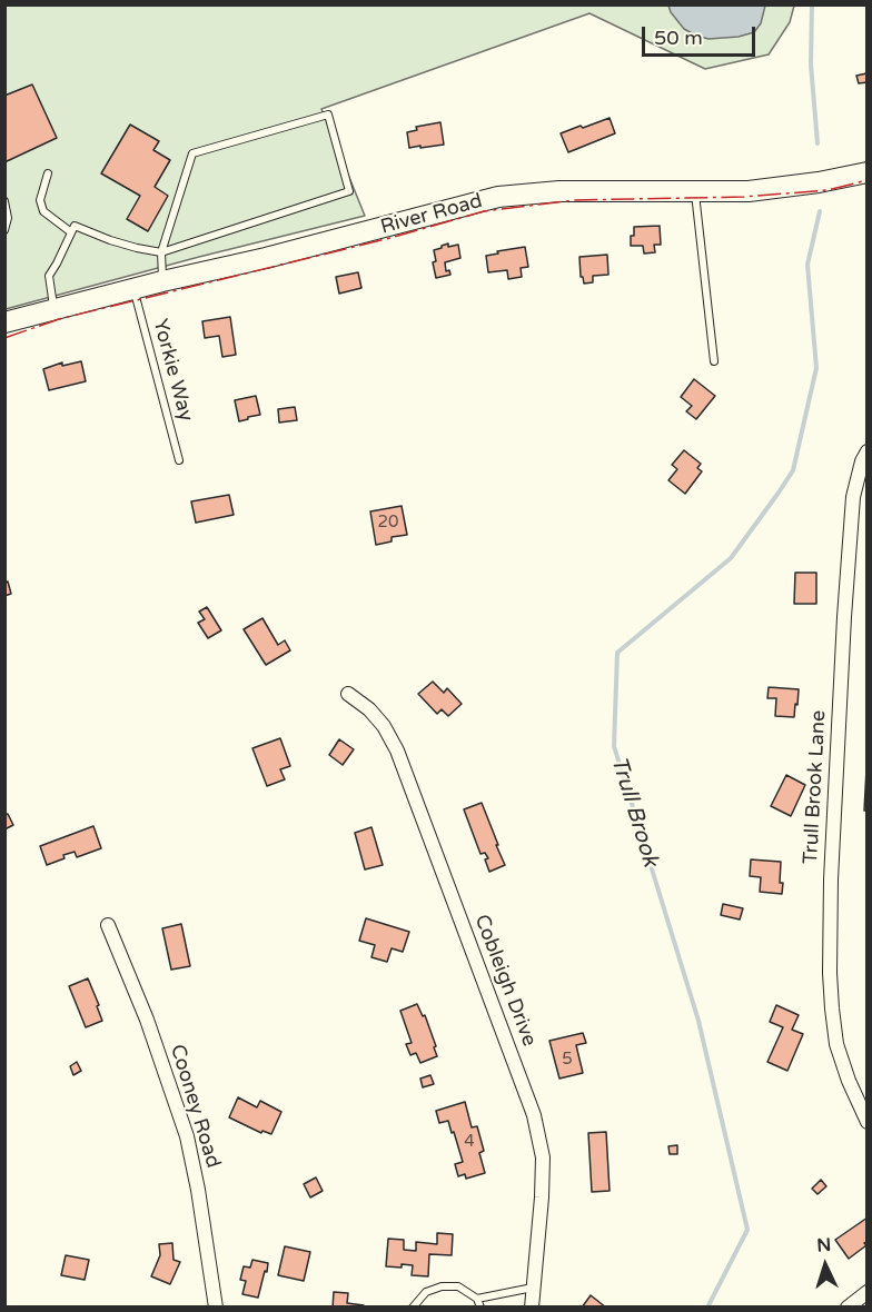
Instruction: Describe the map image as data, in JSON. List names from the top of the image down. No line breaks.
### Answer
{"streets":{"main road":["River Road"],"street":["Trull Brook Lane","Cobleigh Drive","Cooney Road"],"lane":["Yorkie Way"]},"crossings":[["River Road","Yorkie Way"]],"water":["Trull Brook"],"house_numbers":["20","5","4"],"scale_bar":"50 m","north":"top"}
